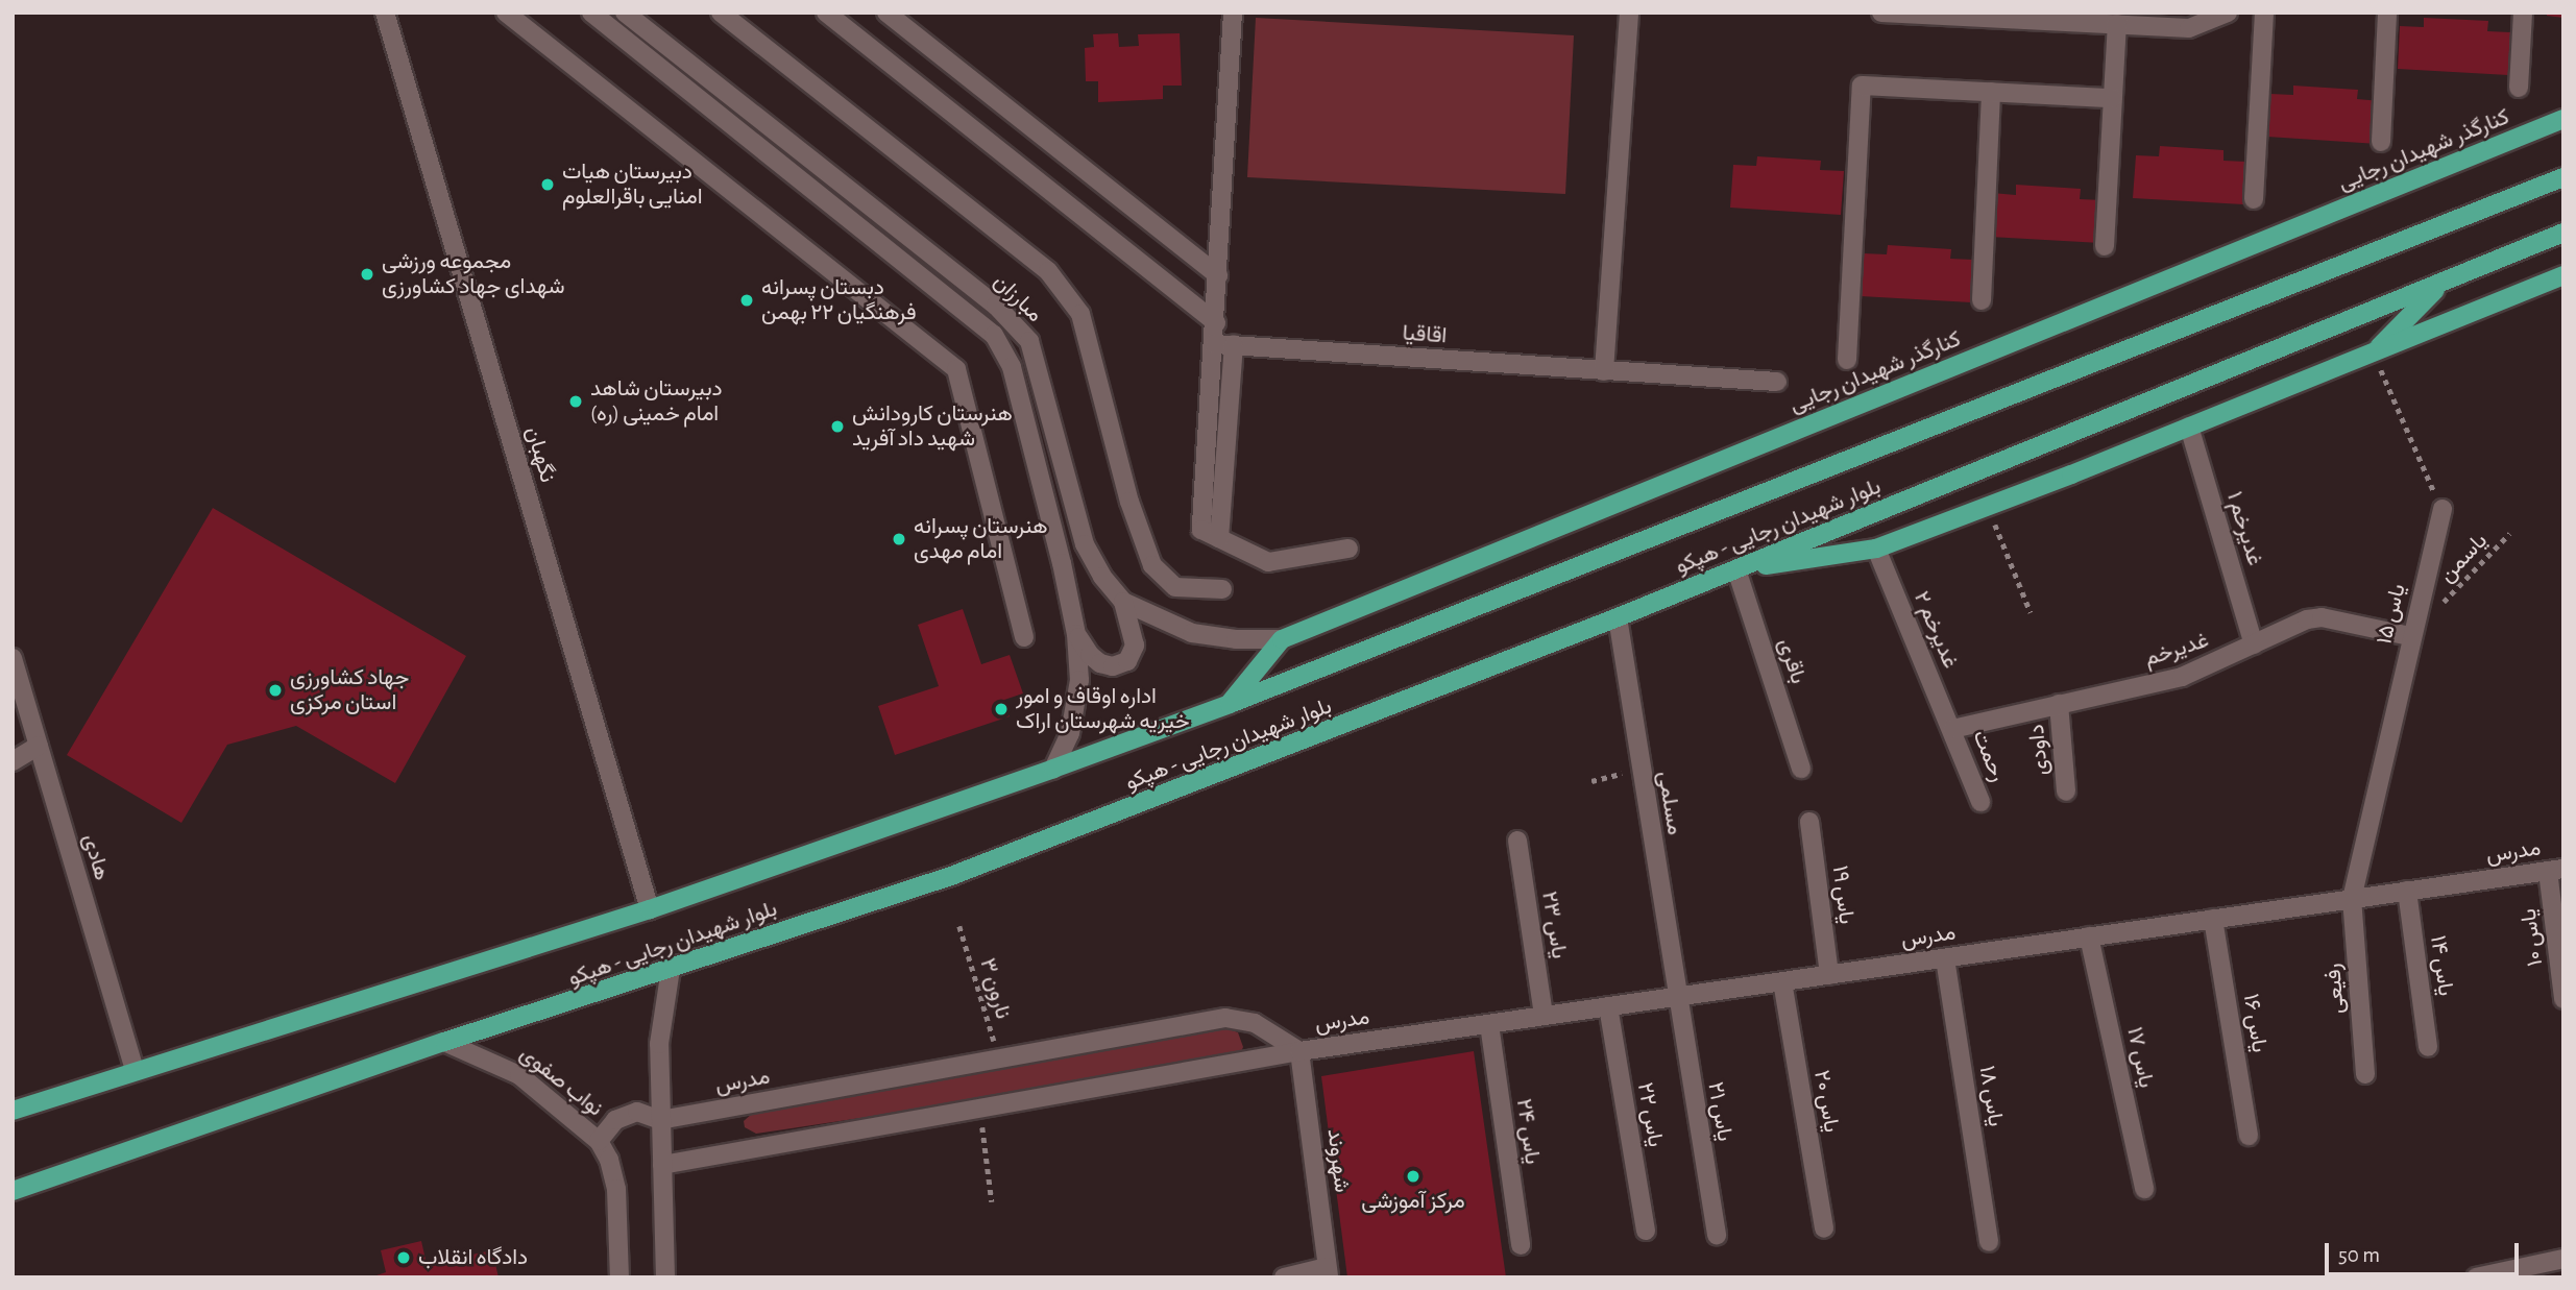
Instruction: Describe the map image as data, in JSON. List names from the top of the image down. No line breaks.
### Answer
{"streets":{"main road":["کنارگذر شهیدان رجایی","بلوار شهیدان رجایی - هپکو"],"street":["مبارزان","اقاقیا","نگهبان","غدیرخم ۱","یاس ۱۵","غدیرخم ۲","غدیرخم","باقری","داودی","رحمت","مسلمی","مدرس","هادی","یاس ۱۹","یاس ۲۳","یاس ۱۰","یاس ۱۴","رفیعی","یاس ۱۶","یاس ۱۷","نواب صفوی","یاس ۱۸","یاس ۲۰","یاس ۲۱","یاس ۲۲","یاس ۲۴","شهروند"],"path":["یاسمن","نارون ۳"]},"crossings":[["کنارگذر شهیدان رجایی","مبارزان"],["کنارگذر شهیدان رجایی","بلوار شهیدان رجایی - هپکو"],["مبارزان","بلوار شهیدان رجایی - هپکو"],["نگهبان","بلوار شهیدان رجایی - هپکو"],["بلوار شهیدان رجایی - هپکو","باقری"],["بلوار شهیدان رجایی - هپکو","مسلمی"],["بلوار شهیدان رجایی - هپکو","هادی"],["بلوار شهیدان رجایی - هپکو","نواب صفوی"],["غدیرخم ۱","غدیرخم"],["یاس ۱۵","غدیرخم"],["یاس ۱۵","مدرس"],["یاس ۱۵","رفیعی"],["غدیرخم ۲","غدیرخم"],["غدیرخم ۲","رحمت"],["غدیرخم","داودی"],["غدیرخم","رحمت"],["مسلمی","مدرس"],["مسلمی","یاس ۲۱"],["مدرس","یاس ۱۹"],["مدرس","یاس ۲۳"],["مدرس","یاس ۱۰"],["مدرس","یاس ۱۴"],["مدرس","نارون ۳"],["مدرس","رفیعی"],["مدرس","یاس ۱۶"],["مدرس","یاس ۱۷"],["مدرس","نواب صفوی"],["مدرس","یاس ۱۸"],["مدرس","یاس ۲۰"],["مدرس","یاس ۲۱"],["مدرس","یاس ۲۲"],["مدرس","یاس ۲۴"],["مدرس","شهروند"]],"places":["دبیرستان هیات امنایی باقرالعلوم","مجموعه ورزشی شهدای جهاد کشاورزی","دبستان پسرانه فرهنگیان ۲۲ بهمن","دبیرستان شاهد امام خمینی (ره)","هنرستان کارودانش شهید داد آفرید","هنرستان پسرانه امام مهدی","جهاد کشاورزی استان مرکزی","اداره اوقاف و امور خیریه شهرستان اراک","مرکز آموزشی","دادگاه انقلاب"],"scale_bar":"50 m"}
